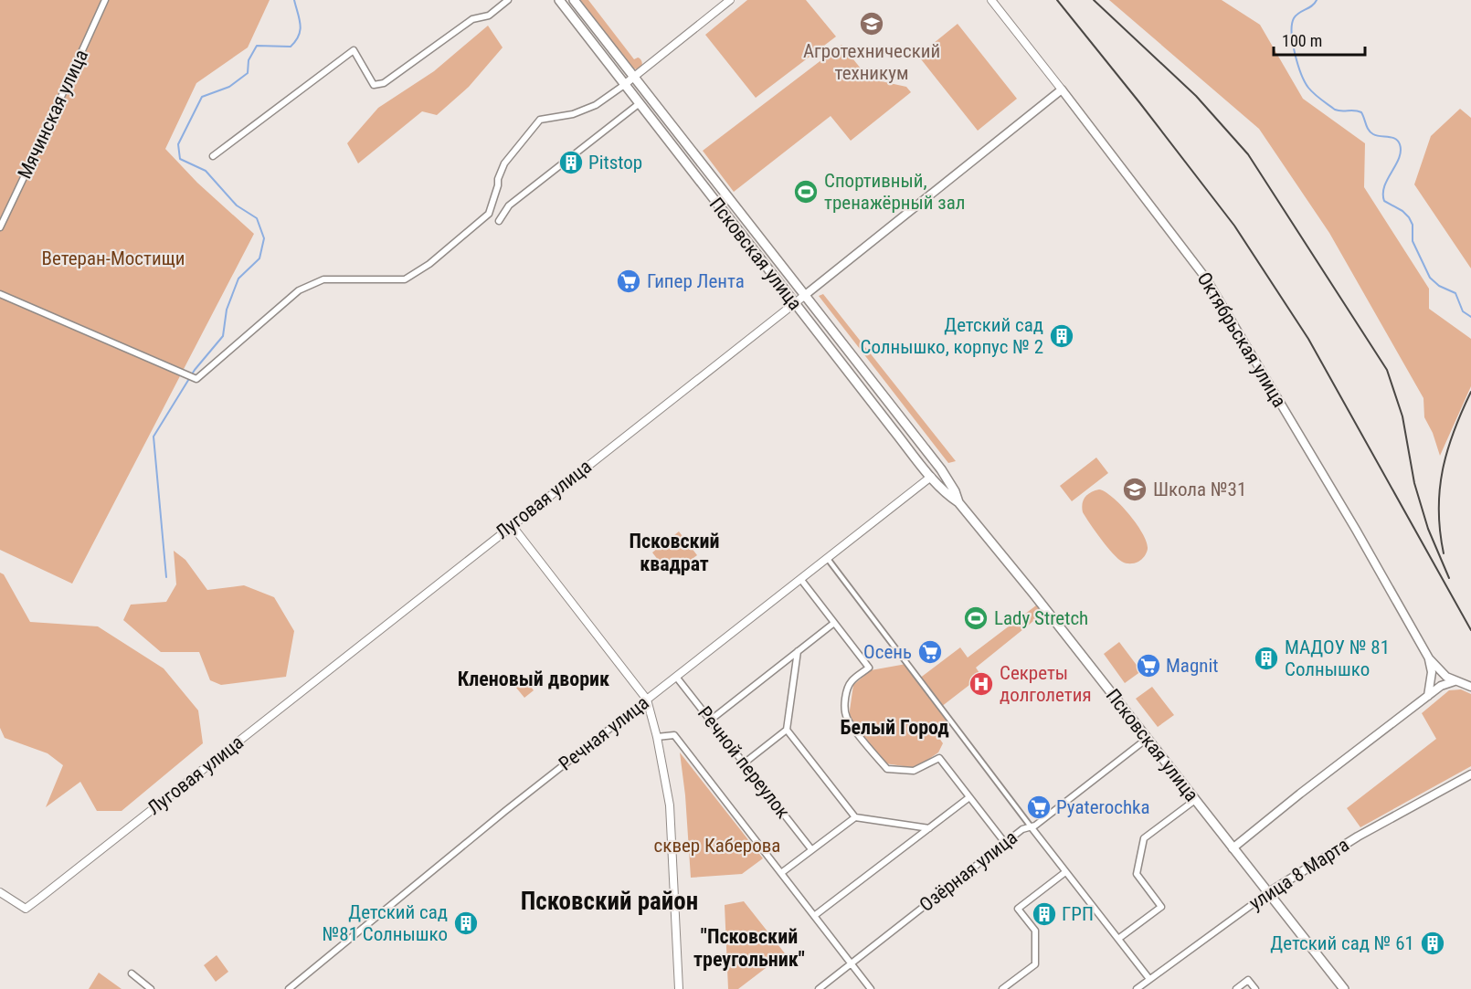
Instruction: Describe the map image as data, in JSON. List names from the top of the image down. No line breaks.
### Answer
{"streets":{"main road":["Псковская улица","Октябрьская улица","Луговая улица","улица 8 Марта"],"street":["Мячинская улица","Речная улица","Речной переулок","Озёрная улица"]},"crossings":[["Псковская улица","Луговая улица"],["Псковская улица","Речная улица"],["Псковская улица","Озёрная улица"],["Псковская улица","улица 8 Марта"],["Октябрьская улица","Луговая улица"],["Речная улица","Речной переулок"]],"districts":["Псковский квадрат","Кленовый дворик","Белый Город","Псковский район","\"Псковский треугольник\""],"parks":["Ветеран-Мостищи","сквер Каберова"],"places":{"school or university":["Агротехнический техникум","Школа №31"],"building":["Pitstop","Детский сад Солнышко, корпус № 2","МАДОУ № 81 Солнышко","ГРП","Детский сад №81 Солнышко","Детский сад № 61"],"sports":["Спортивный, тренажёрный зал","Lady Stretch"],"supermarket":["Гипер Лента","Осень","Magnit","Pyaterochka"],"hospital":["Секреты долголетия"]},"scale_bar":"100 m"}
